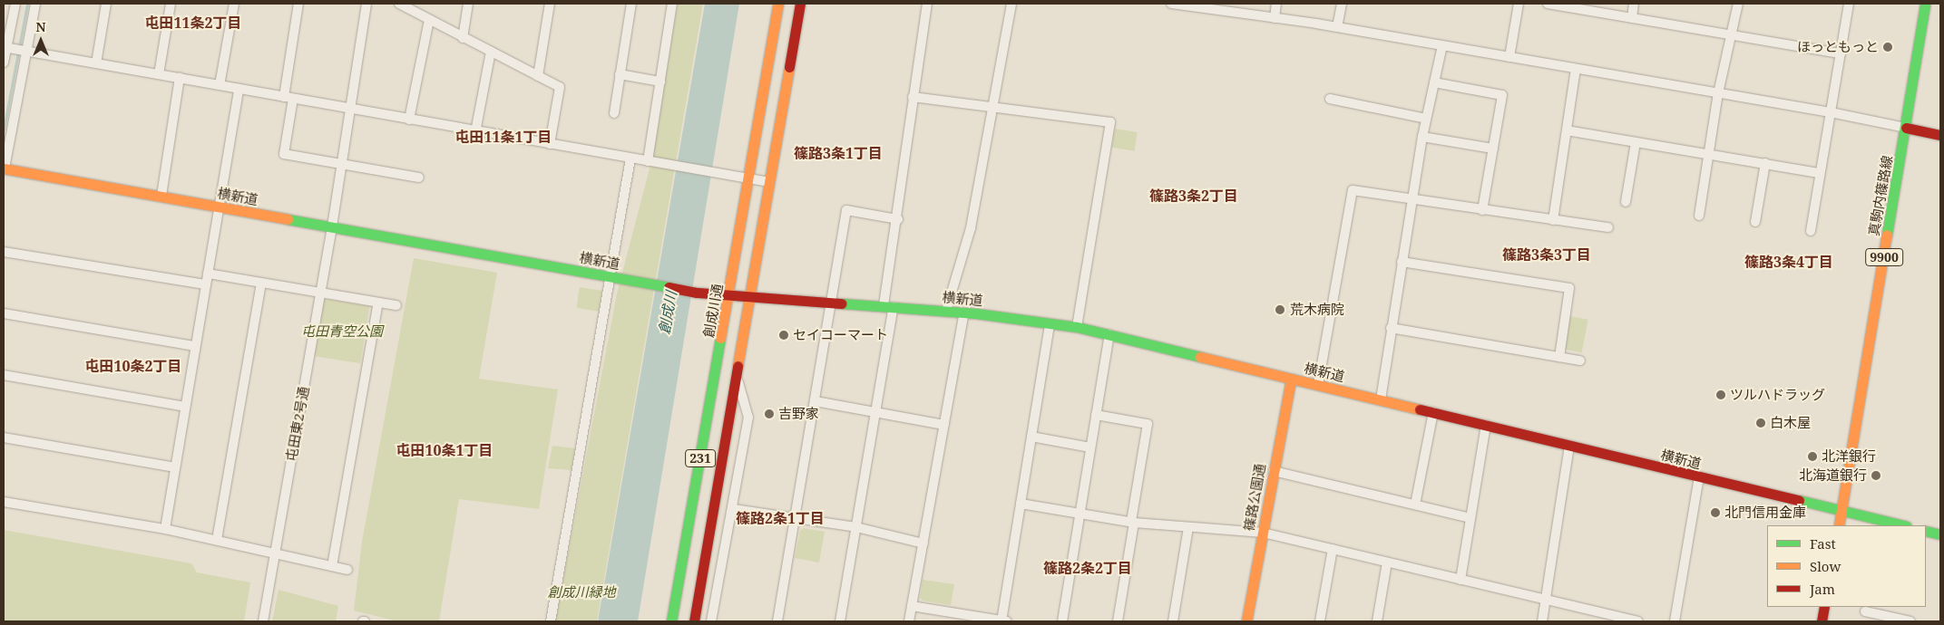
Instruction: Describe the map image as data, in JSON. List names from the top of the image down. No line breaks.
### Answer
{"streets":{"main road":["真駒内篠路線","横新道","9900","創成川通","231","篠路公園通"],"street":["屯田東2号通"]},"crossings":[["真駒内篠路線","横新道"],["横新道","創成川通"],["横新道","屯田東2号通"],["横新道","231"],["横新道","篠路公園通"]],"districts":["屯田11条2丁目","屯田11条1丁目","篠路3条1丁目","篠路3条2丁目","篠路3条3丁目","篠路3条4丁目","屯田10条2丁目","屯田10条1丁目","篠路2条1丁目","篠路2条2丁目"],"water":["創成川"],"parks":["屯田青空公園","創成川緑地"],"places":["ほっともっと","荒木病院","セイコーマート","ツルハドラッグ","吉野家","白木屋","北洋銀行","北海道銀行","北門信用金庫"],"legend":["Fast","Slow","Jam"],"north":"top"}
